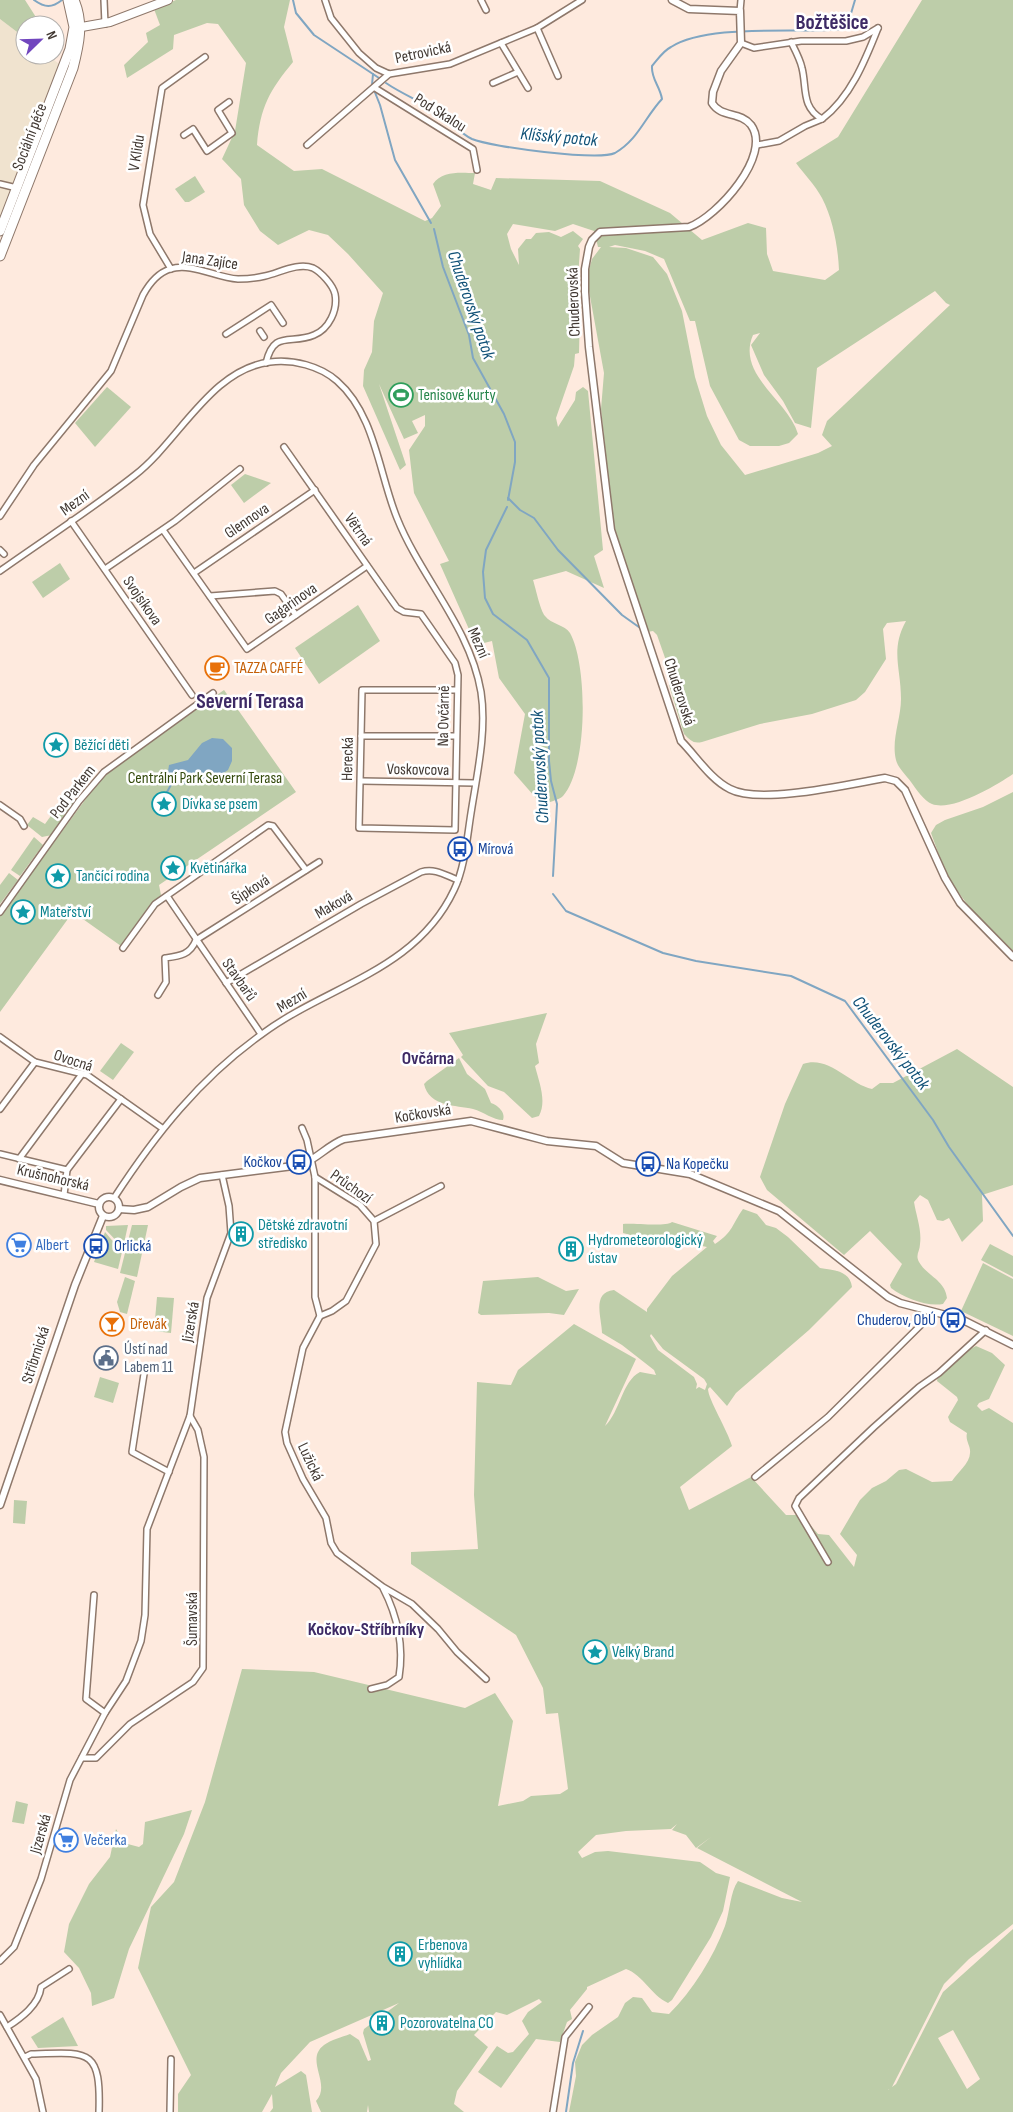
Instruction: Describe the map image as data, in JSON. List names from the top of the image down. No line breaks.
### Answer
{"streets":{"main road":["Sociální péče"],"street":["Petrovická","Pod Skalou","V Klidu","Jana Zajíce","Chuderovská","Mezní","Glennova","Větrná","Svojsíkova","Gagarinova","Na Ovčárně","Herecká","Voskovcova","Pod Parkem","Šípková","Maková","Stavbařů","Ovocná","Kočkovská","Krušnohorská","Průchozí","Jizerská","Stříbrnická","Lužická","Šumavská"]},"crossings":[["V Klidu","Jana Zajíce"],["Jana Zajíce","Mezní"],["Mezní","Svojsíkova"],["Mezní","Voskovcova"],["Mezní","Maková"],["Mezní","Stavbařů"],["Mezní","Ovocná"],["Mezní","Kočkovská"],["Mezní","Krušnohorská"],["Mezní","Stříbrnická"],["Glennova","Větrná"],["Větrná","Gagarinova"],["Větrná","Na Ovčárně"],["Na Ovčárně","Herecká"],["Na Ovčárně","Voskovcova"],["Herecká","Voskovcova"],["Šípková","Stavbařů"],["Maková","Stavbařů"],["Kočkovská","Krušnohorská"],["Kočkovská","Jizerská"],["Kočkovská","Stříbrnická"],["Krušnohorská","Stříbrnická"],["Průchozí","Lužická"],["Jizerská","Šumavská"]],"districts":["Božtěšice","Severní Terasa","Ovčárna","Kočkov-Stříbrníky"],"water":["Klíšský potok","Chuderovský potok"],"parks":["Centrální Park Severní Terasa"],"places":{"sports":["Tenisové kurty"],"cafe":["TAZZA CAFFÉ"],"place":["Běžící děti","Dívka se psem","Květinářka","Tančící rodina","Mateřství","Velký Brand"],"bus stop":["Mírová","Kočkov","Na Kopečku","Orlická","Chuderov, ObÚ"],"building":["Dětské zdravotní středisko","Hydrometeorologický ústav","Erbenova vyhlídka","Pozorovatelna CO"],"supermarket":["Albert","Večerka"],"bar":["Dřevák"],"public building":["Ústí nad Labem 11"]},"north":"top right"}
